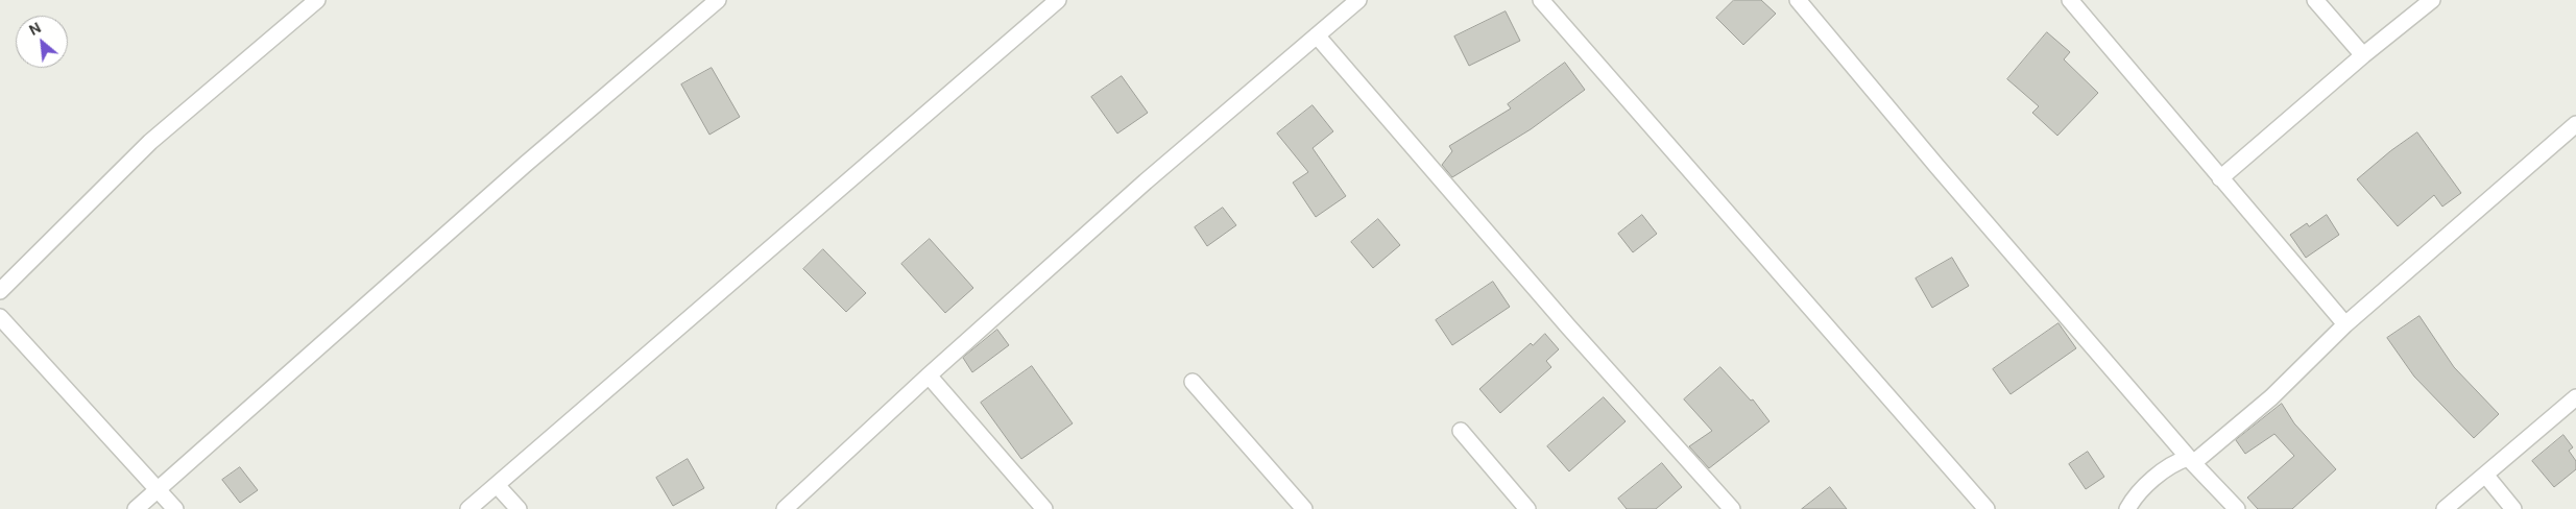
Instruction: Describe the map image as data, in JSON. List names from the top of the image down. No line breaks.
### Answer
{"north":"top left"}
